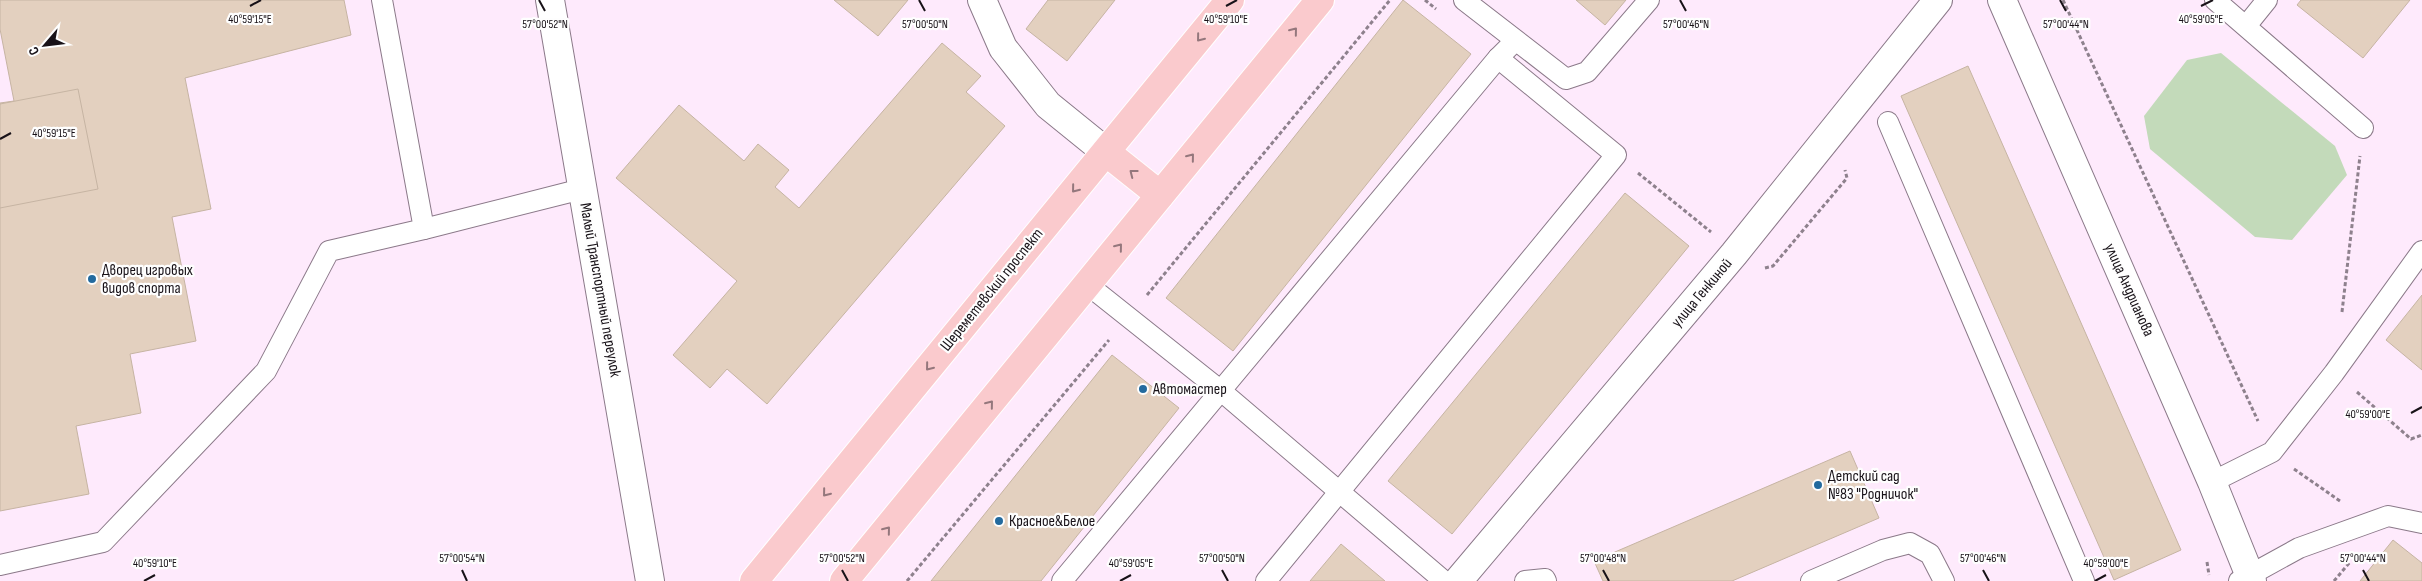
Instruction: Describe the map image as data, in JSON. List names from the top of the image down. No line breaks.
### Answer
{"streets":{"main road":["Шереметевский проспект"],"street":["Малый Транспортный переулок","улица Андрианова","улица Генкиной"]},"places":["Дворец игровых видов спорта","Автомастер","Детский сад №83 \"Родничок\"","Красное&Белое"],"north":"bottom left","coordinates":["40°59'15\"E","40°59'10\"E","40°59'05\"E","57°00'52\"N","57°00'50\"N","57°00'46\"N","57°00'44\"N","40°59'00\"E","57°00'54\"N","57°00'48\"N"]}
